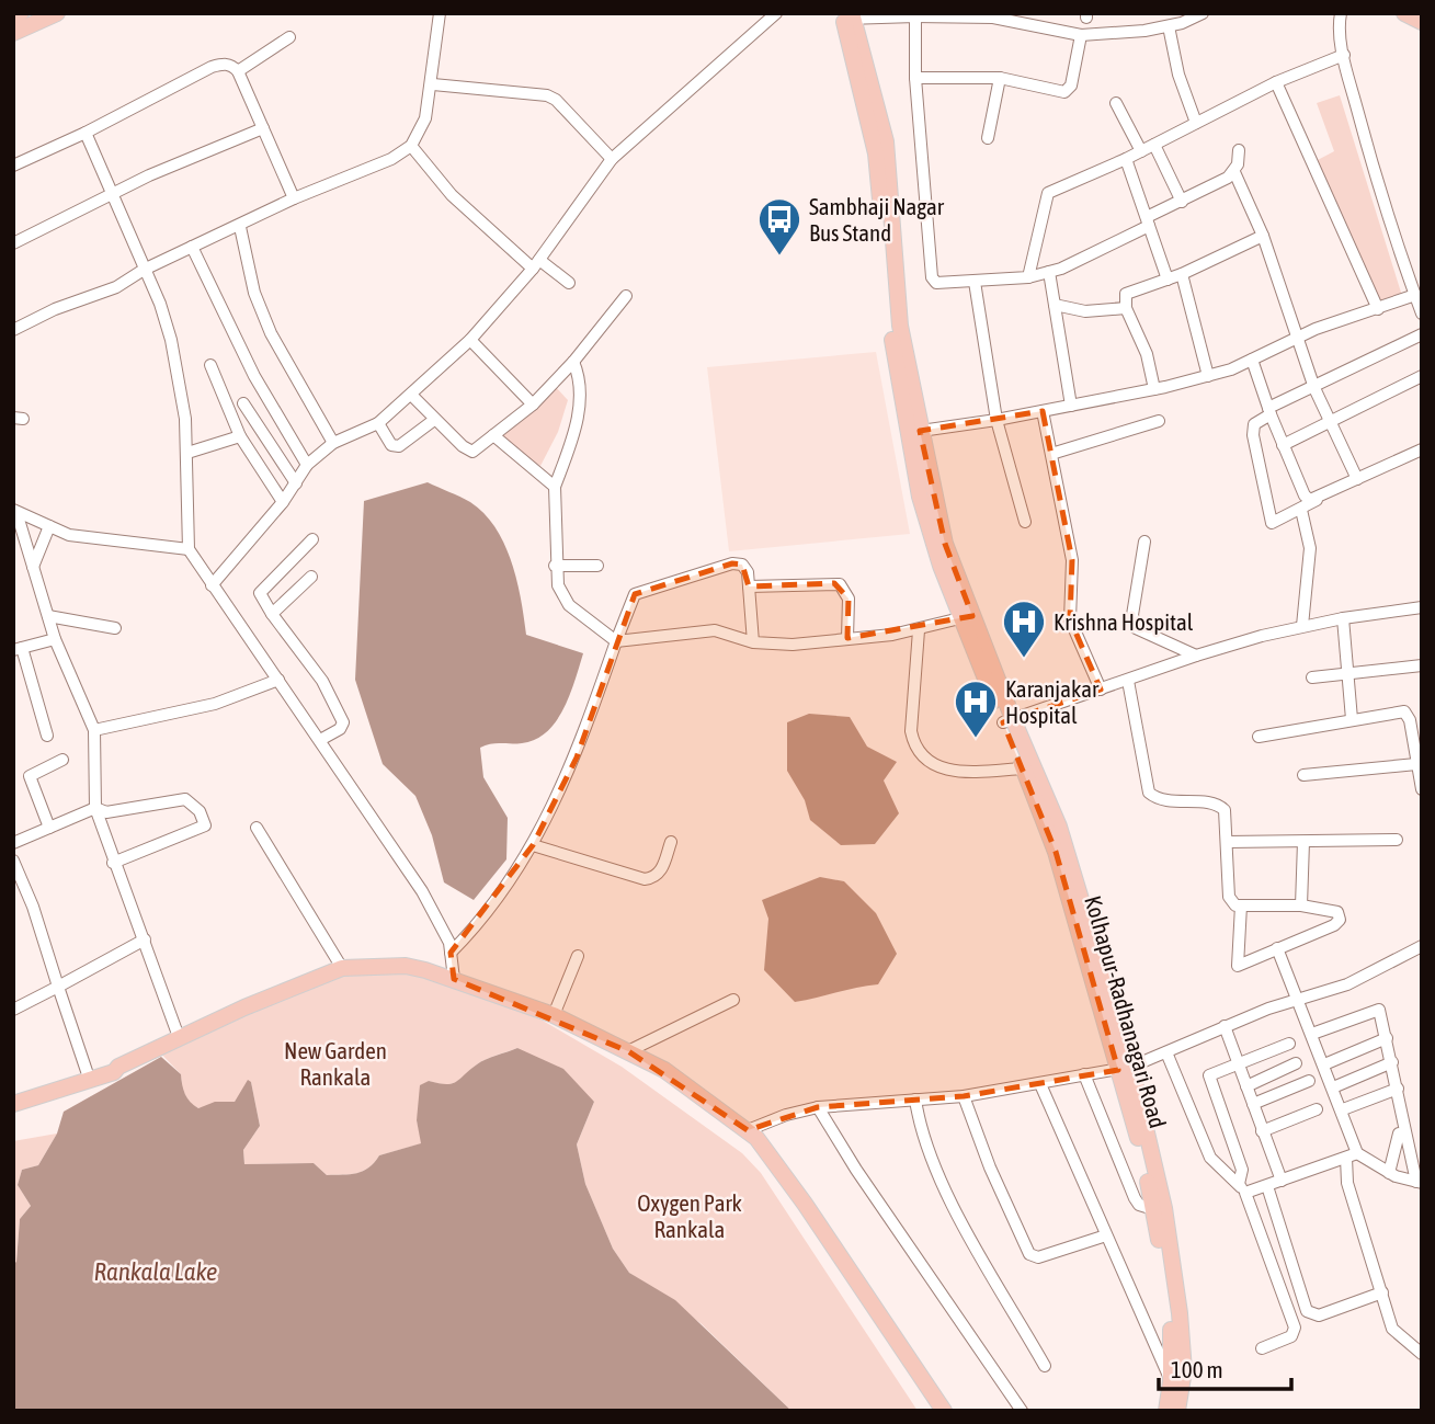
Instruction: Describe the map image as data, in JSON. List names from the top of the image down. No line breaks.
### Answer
{"streets":{"main road":["Kolhapur-Radhanagari Road"]},"water":["Rankala Lake"],"parks":["New Garden Rankala","Oxygen Park Rankala"],"places":{"bus stop":["Sambhaji Nagar Bus Stand"],"hospital":["Krishna Hospital","Karanjakar Hospital"]},"scale_bar":"100 m"}
